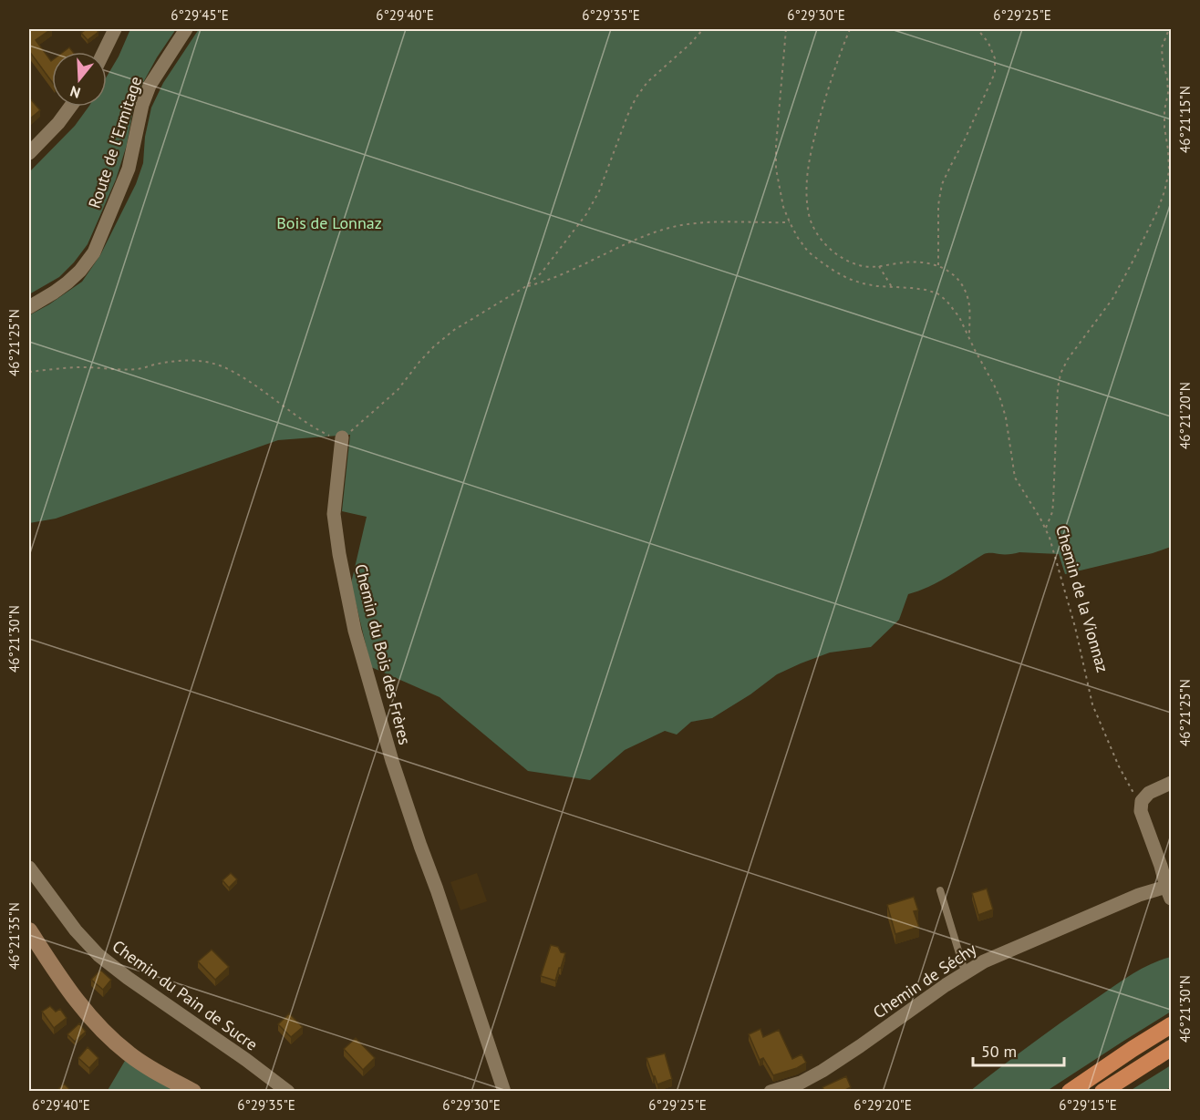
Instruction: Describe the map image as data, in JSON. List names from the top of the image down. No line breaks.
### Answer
{"streets":{"street":["Route de l'Ermitage","Chemin du Bois des Frères","Chemin de Séchy","Chemin du Pain de Sucre"],"path":["Chemin de la Vionnaz"]},"parks":["Bois de Lonnaz"],"scale_bar":"50 m","north":"bottom","coordinates":["6°29'45\"E","6°29'40\"E","6°29'35\"E","6°29'30\"E","6°29'25\"E","46°21'15\"N","46°21'25\"N","46°21'20\"N","46°21'30\"N","46°21'35\"N","6°29'20\"E","6°29'15\"E"]}
